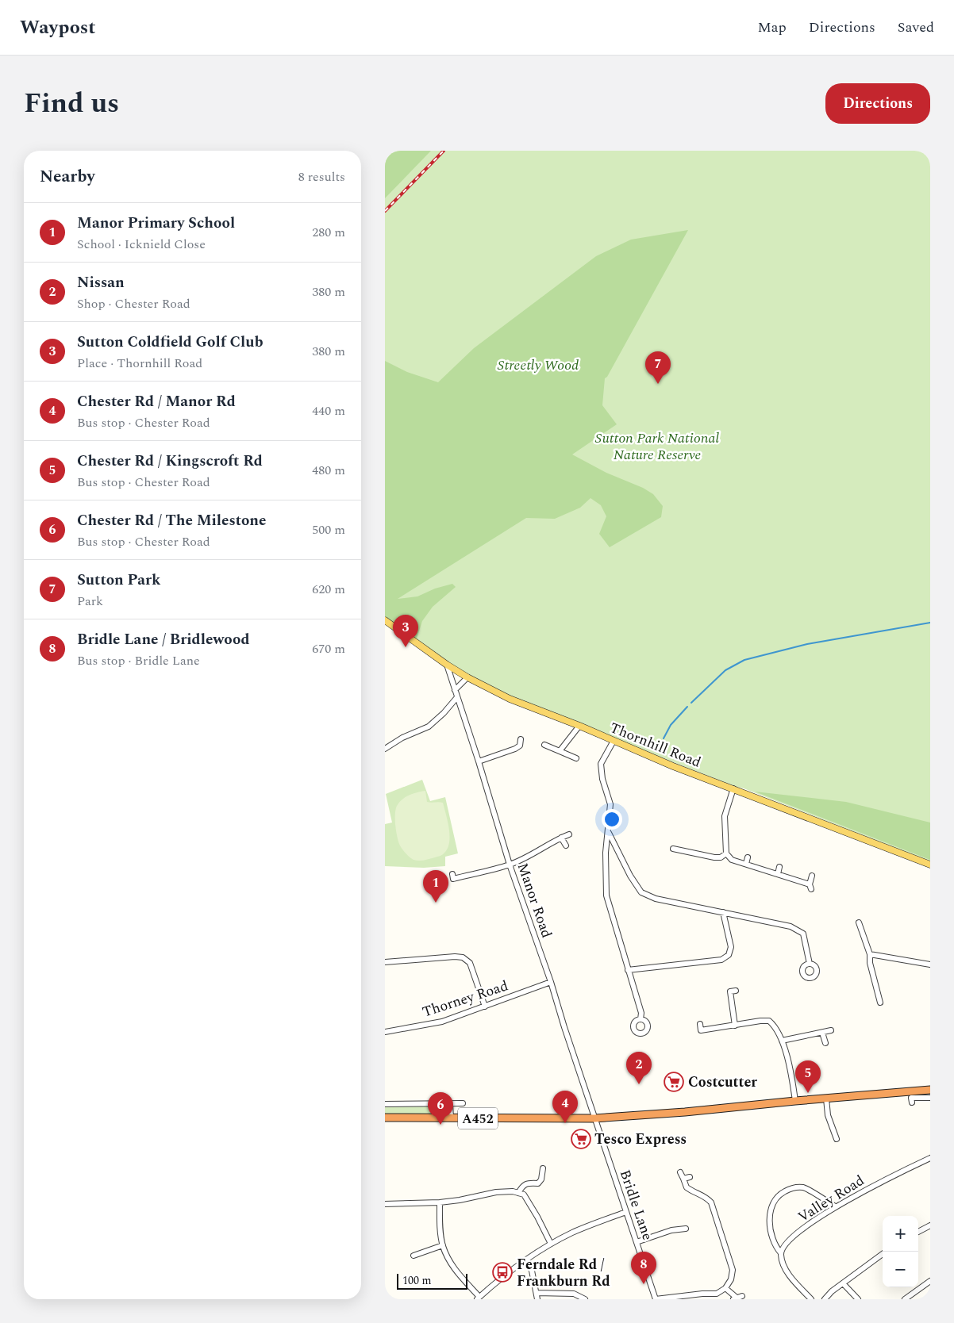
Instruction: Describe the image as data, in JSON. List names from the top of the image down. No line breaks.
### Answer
{"streets":{"highway":["A452"],"main road":["Thornhill Road"],"street":["Manor Road","Thorney Road","Valley Road","Bridle Lane"]},"crossings":[["Thornhill Road","Manor Road"],["Manor Road","Thorney Road"],["Manor Road","A452"],["Manor Road","Bridle Lane"],["A452","Bridle Lane"]],"parks":["Streetly Wood","Sutton Park National Nature Reserve"],"places":{"supermarket":["Costcutter","Tesco Express"],"bus stop":["Ferndale Rd / Frankburn Rd"]},"scale_bar":"100 m","page":{"header":"Waypost","nav":["Map","Directions","Saved"],"title":"Find us","buttons":"Directions","heading":["Nearby","8 results"],"list":[{"mark":"1","name":"Manor Primary School","note":"School · Icknield Close","value":"280 m"},{"mark":"2","name":"Nissan","note":"Shop · Chester Road","value":"380 m"},{"mark":"3","name":"Sutton Coldfield Golf Club","note":"Place · Thornhill Road","value":"380 m"},{"mark":"4","name":"Chester Rd / Manor Rd","note":"Bus stop · Chester Road","value":"440 m"},{"mark":"5","name":"Chester Rd / Kingscroft Rd","note":"Bus stop · Chester Road","value":"480 m"},{"mark":"6","name":"Chester Rd / The Milestone","note":"Bus stop · Chester Road","value":"500 m"},{"mark":"7","name":"Sutton Park","note":"Park","value":"620 m"},{"mark":"8","name":"Bridle Lane / Bridlewood","note":"Bus stop · Bridle Lane","value":"670 m"}],"pins":["7","3","1","2","5","4","6","8"],"map_buttons":["+","−"],"scale":"100 m"}}
